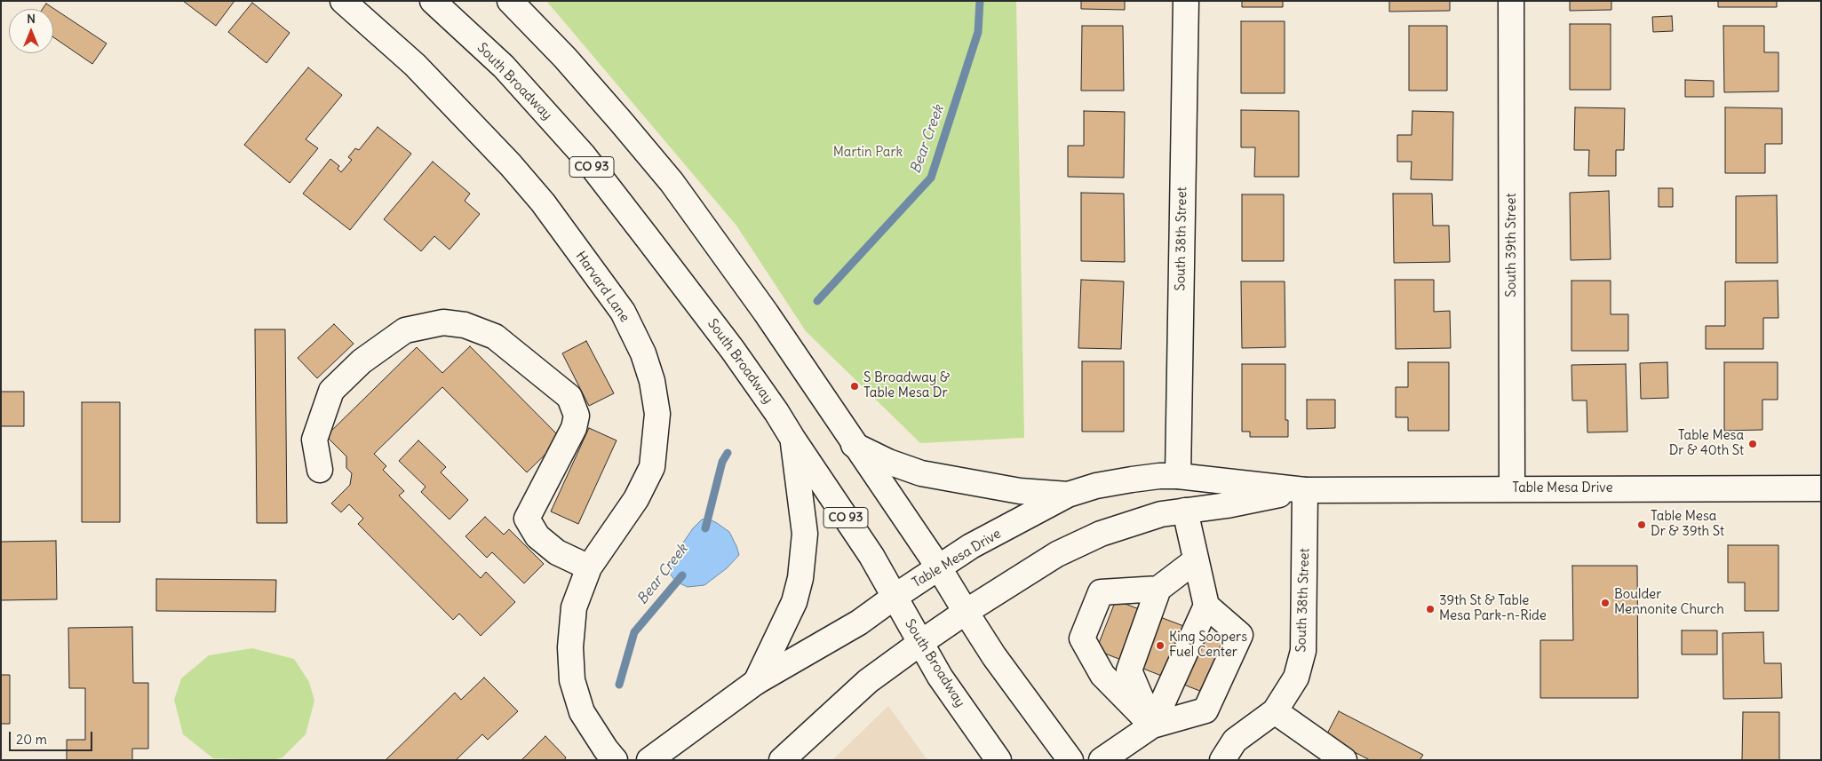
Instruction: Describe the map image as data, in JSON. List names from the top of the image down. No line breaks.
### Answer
{"streets":{"main road":["South Broadway","CO 93","South 38th Street","South 39th Street","Harvard Lane","Table Mesa Drive"]},"crossings":[["South Broadway","Table Mesa Drive"],["South 38th Street","Table Mesa Drive"],["South 39th Street","Table Mesa Drive"]],"water":["Bear Creek"],"parks":["Martin Park"],"places":["S Broadway & Table Mesa Dr","Table Mesa Dr & 40th St","Table Mesa Dr & 39th St","Boulder Mennonite Church","39th St & Table Mesa Park-n-Ride","King Soopers Fuel Center"],"scale_bar":"20 m","north":"top"}
